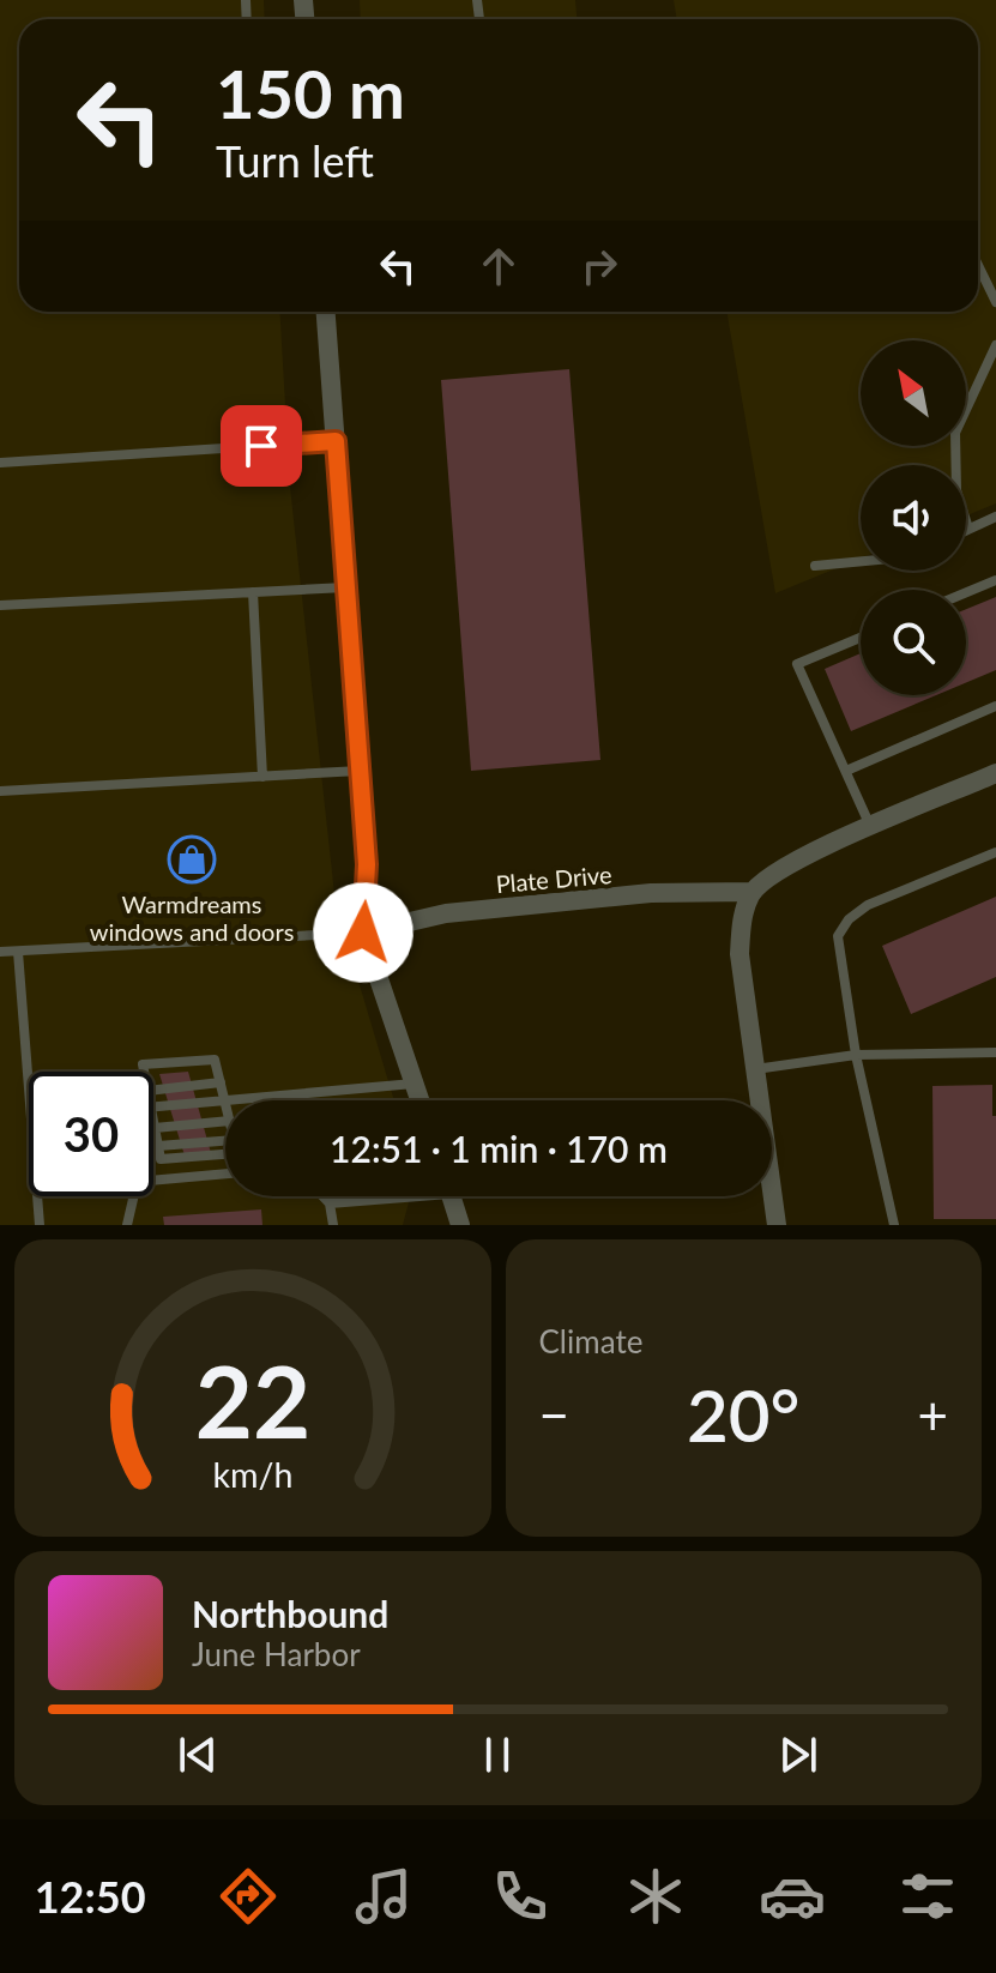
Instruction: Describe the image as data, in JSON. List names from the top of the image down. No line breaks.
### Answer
{"streets":{"street":["Plate Drive"]},"places":{"shop":["Warmdreams windows and doors"]},"north":"top left","page":{"turn":["150 m","Turn left"],"limit":"30","trip":"12:51 · 1 min · 170 m","tile":"Climate","heat":["−","20°","+"],"song":["Northbound","June Harbor"],"tabs":"12:50","gauge":["22","km/h"]}}
